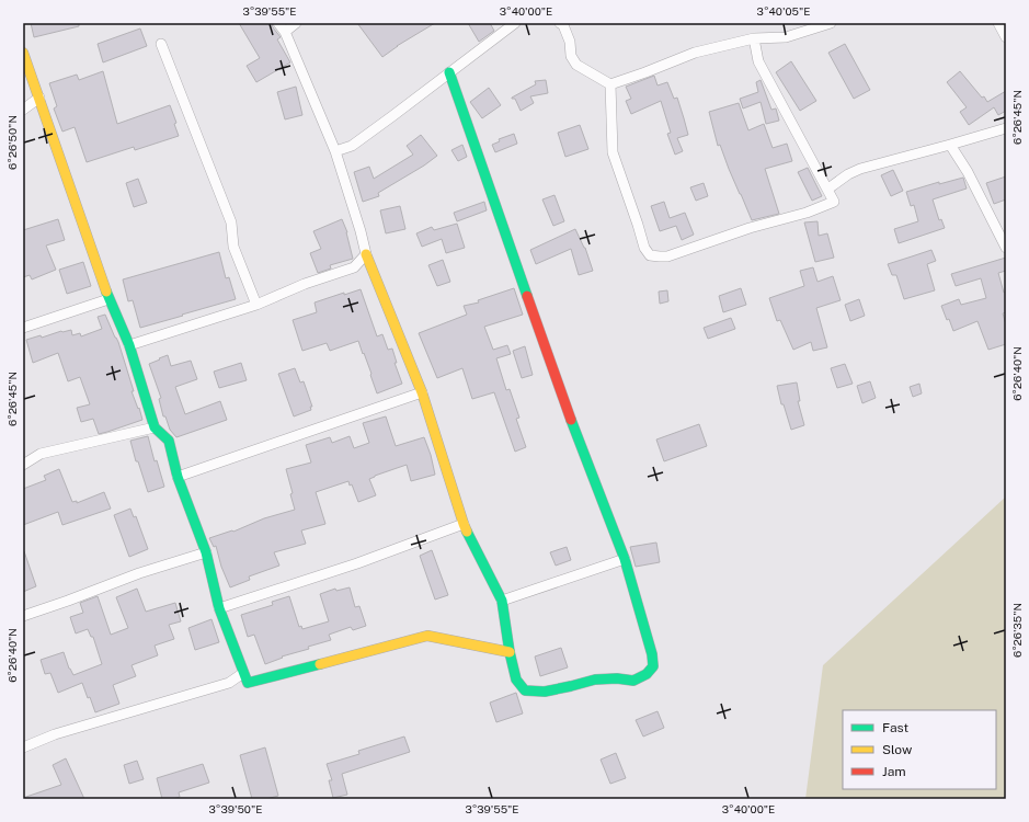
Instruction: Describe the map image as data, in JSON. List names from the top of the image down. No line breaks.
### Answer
{"legend":["Fast","Slow","Jam"],"coordinates":["3°39'55\"E","3°40'00\"E","3°40'05\"E","6°26'45\"N","6°26'50\"N","6°26'40\"N","6°26'35\"N","3°39'50\"E"]}
